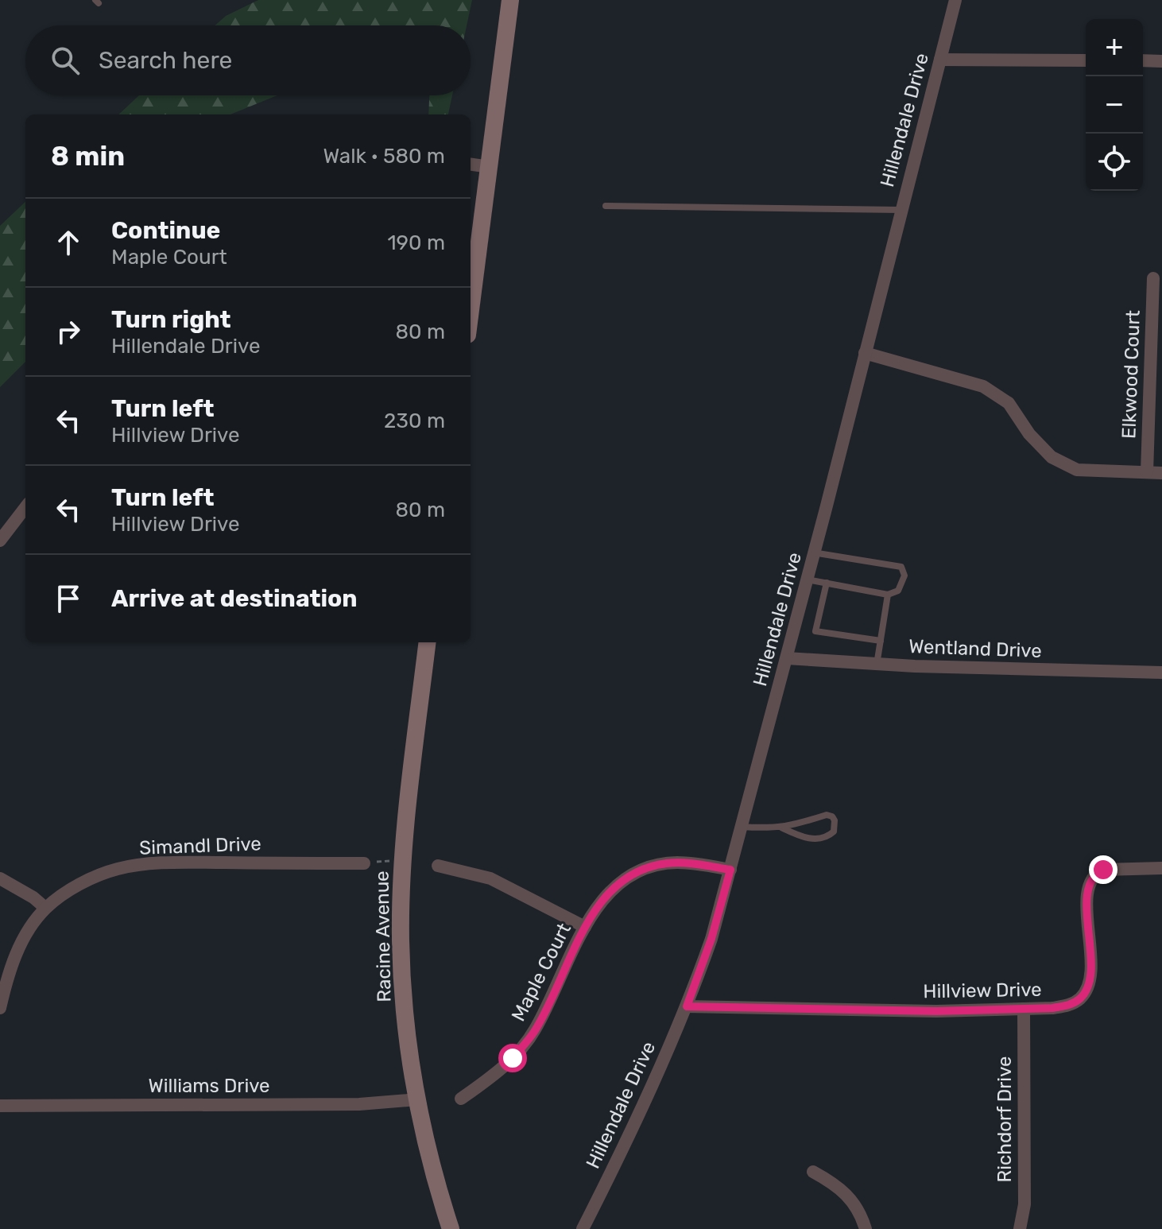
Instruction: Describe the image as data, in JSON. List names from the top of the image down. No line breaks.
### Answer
{"streets":{"main road":["Racine Avenue"],"street":["Hillendale Drive","Elkwood Court","Wentland Drive","Simandl Drive","Maple Court","Hillview Drive","Williams Drive","Richdorf Drive"]},"crossings":[["Hillendale Drive","Wentland Drive"],["Hillendale Drive","Maple Court"],["Hillendale Drive","Hillview Drive"],["Racine Avenue","Williams Drive"],["Hillview Drive","Richdorf Drive"]],"page":{"map_buttons":["+","−"],"search":"Search here","heading":["8 min","Walk · 580 m"],"list":[["Continue","Maple Court","190 m"],["Turn right","Hillendale Drive","80 m"],["Turn left","Hillview Drive","230 m"],["Turn left","Hillview Drive","80 m"],"Arrive at destination"]}}
